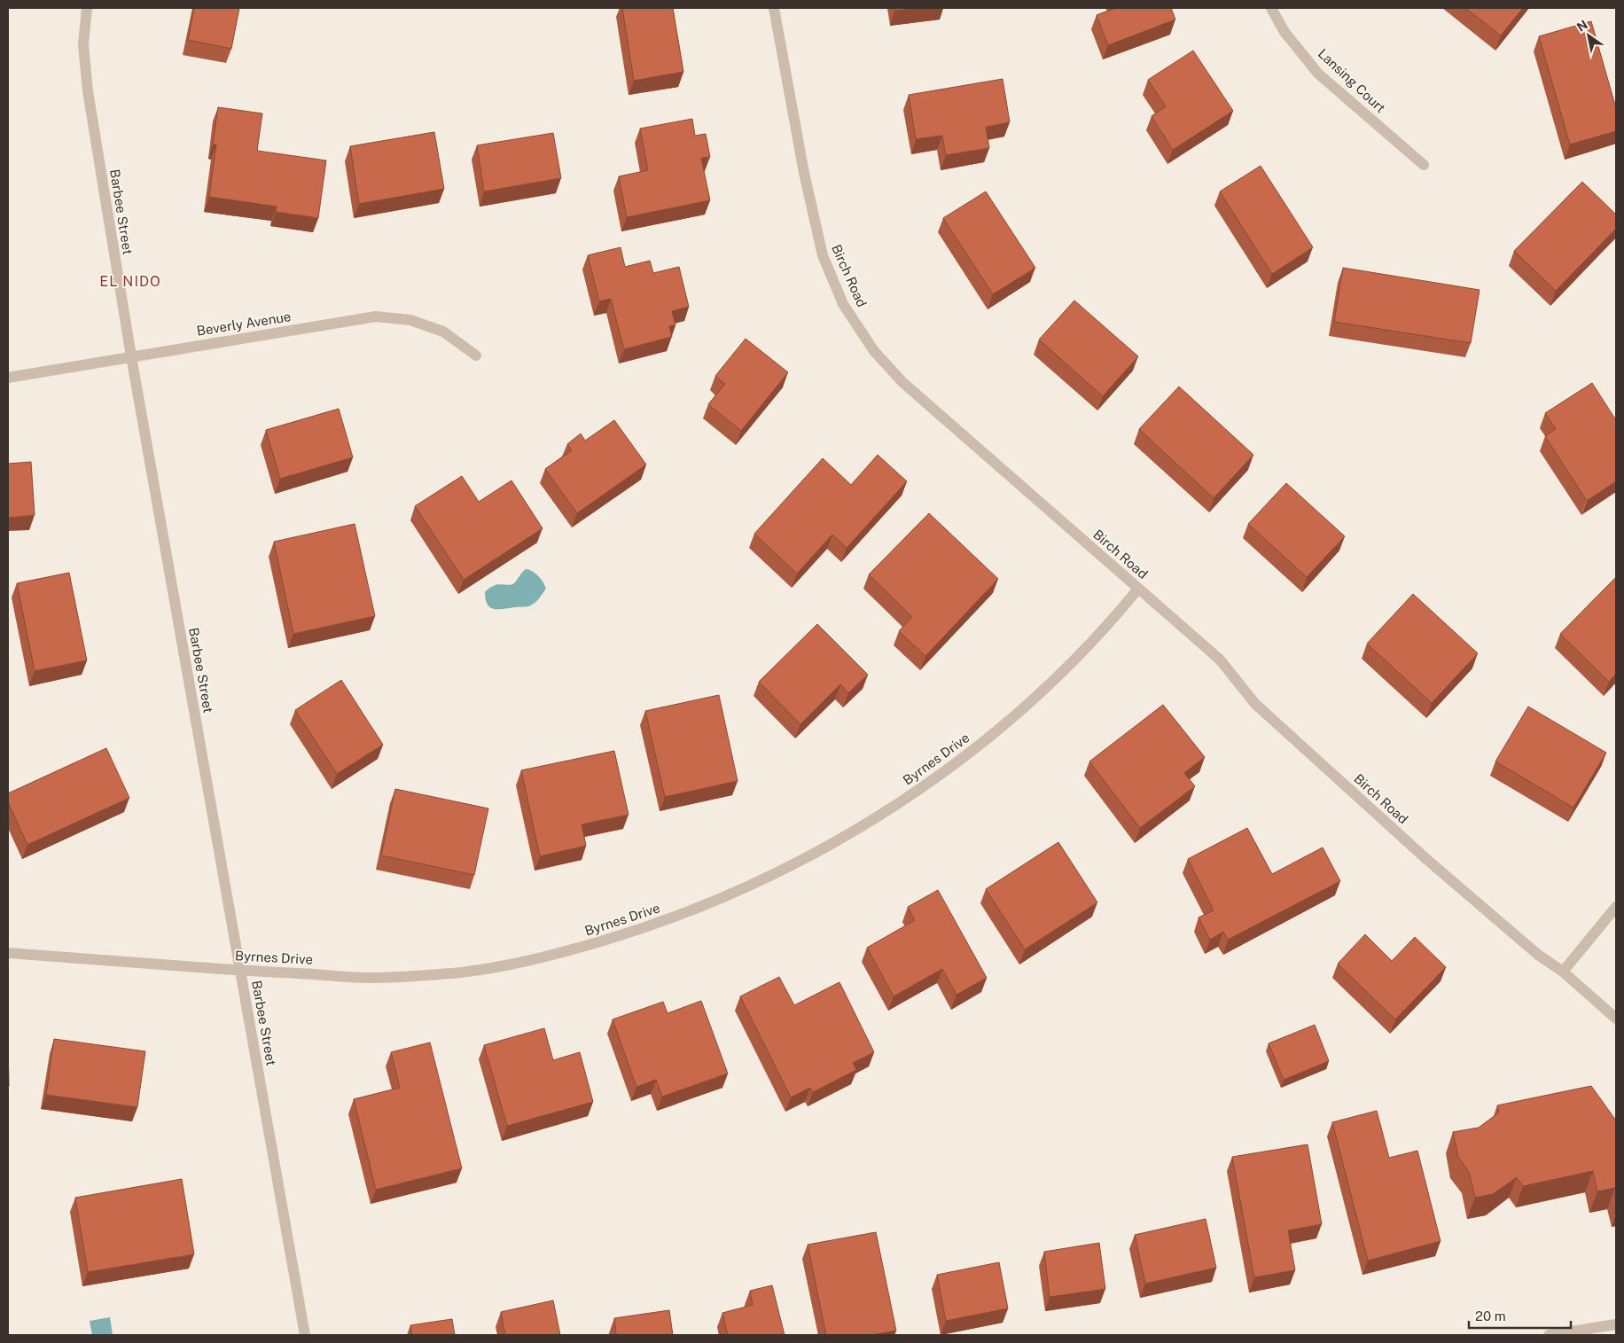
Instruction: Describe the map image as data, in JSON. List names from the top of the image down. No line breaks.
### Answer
{"streets":{"street":["Lansing Court","Barbee Street","Birch Road","Beverly Avenue","Byrnes Drive"]},"crossings":[["Barbee Street","Beverly Avenue"],["Barbee Street","Byrnes Drive"],["Birch Road","Byrnes Drive"]],"districts":["EL NIDO"],"scale_bar":"20 m","north":"top left"}
